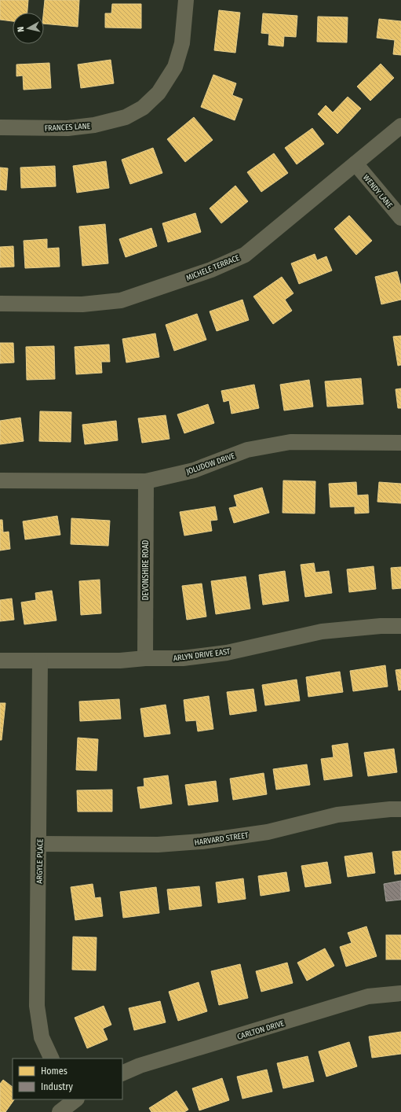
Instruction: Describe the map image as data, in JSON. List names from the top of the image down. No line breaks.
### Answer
{"streets":{"street":["FRANCES LANE","WENDY LANE","MICHELE TERRACE","JOLUDOW DRIVE","DEVONSHIRE ROAD","ARLYN DRIVE EAST","HARVARD STREET","ARGYLE PLACE","CARLTON DRIVE"]},"crossings":[["WENDY LANE","MICHELE TERRACE"],["JOLUDOW DRIVE","DEVONSHIRE ROAD"],["DEVONSHIRE ROAD","ARLYN DRIVE EAST"],["ARLYN DRIVE EAST","ARGYLE PLACE"],["HARVARD STREET","ARGYLE PLACE"]],"legend":["Homes","Industry"],"north":"left"}
